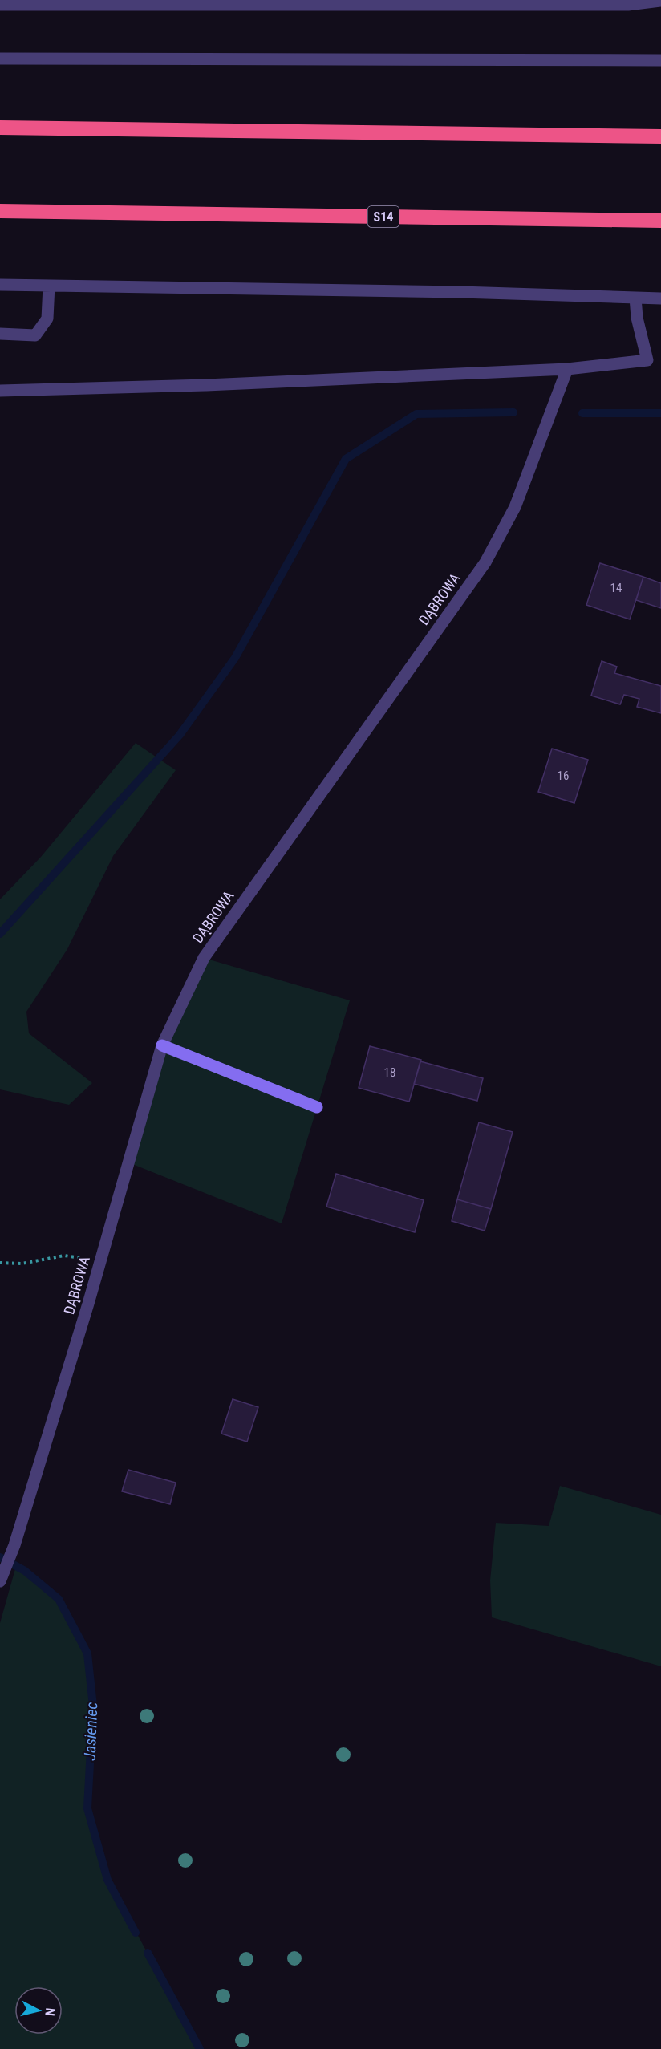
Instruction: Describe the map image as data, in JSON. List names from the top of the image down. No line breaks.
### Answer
{"streets":{"highway":["S14"],"street":["DĄBROWA"]},"water":["Jasieniec"],"house_numbers":["14","16","18"],"north":"right"}
